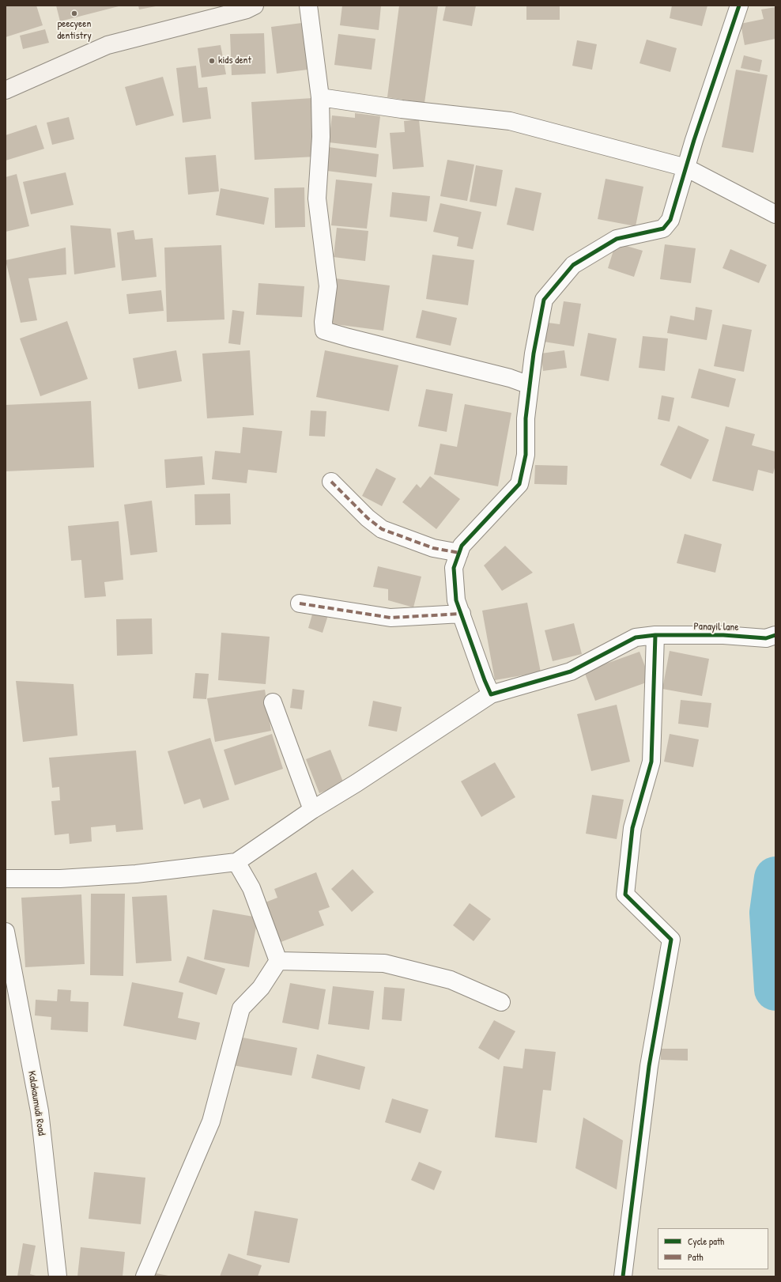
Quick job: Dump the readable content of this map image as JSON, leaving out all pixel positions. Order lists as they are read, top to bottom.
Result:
{
  "streets": {
    "street": ["Panayil lane", "Kalakaumudi Road"]
  },
  "places": ["peecyeen dentistry", "kids dent"],
  "legend": ["Cycle path", "Path"]
}
